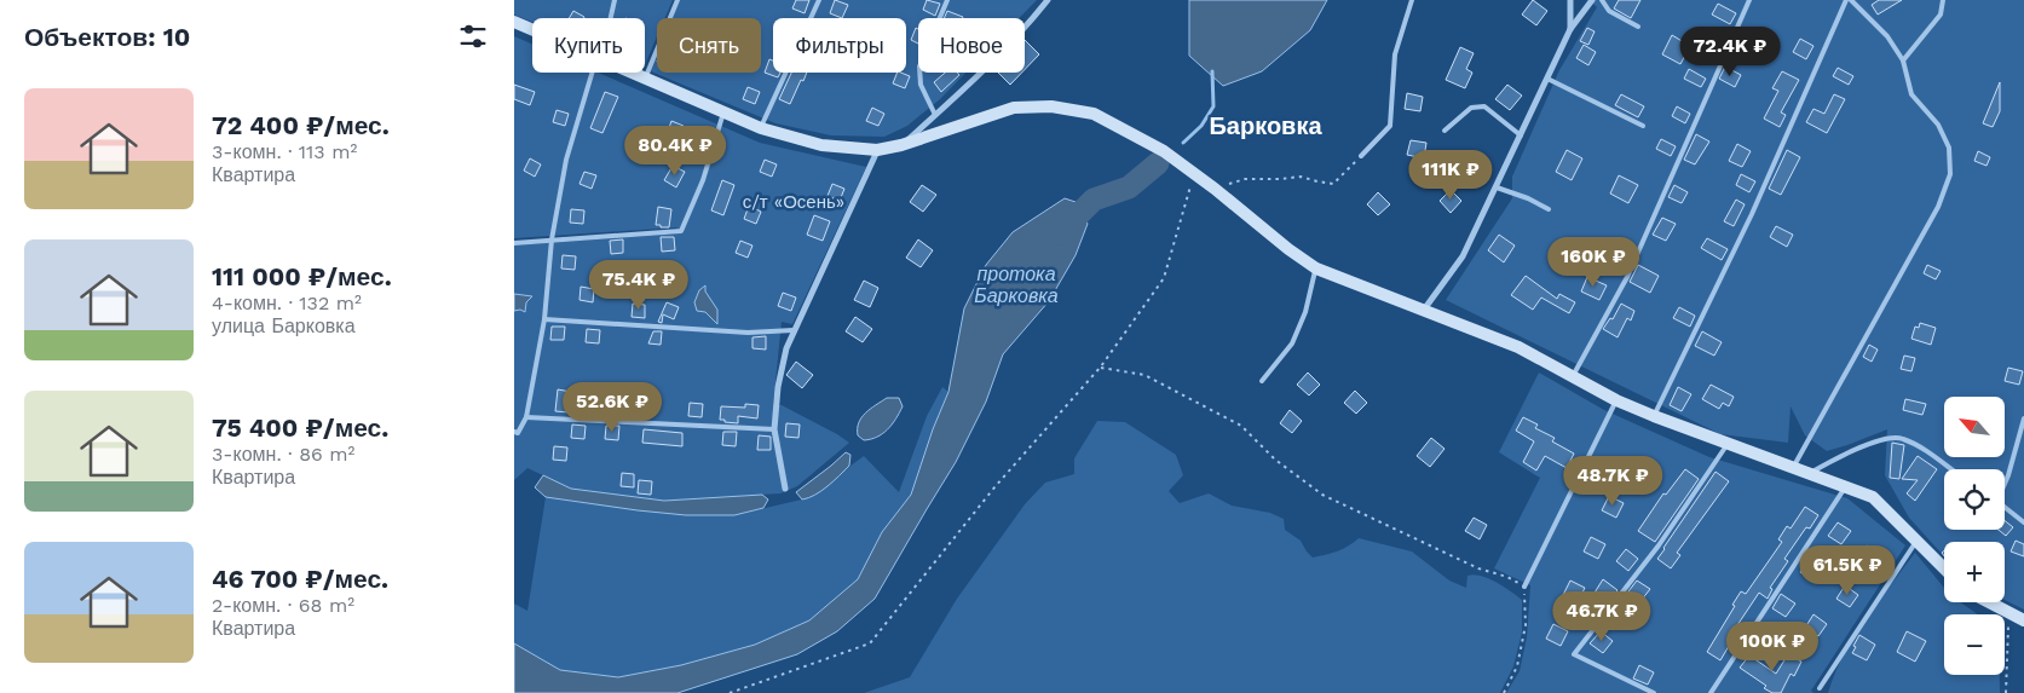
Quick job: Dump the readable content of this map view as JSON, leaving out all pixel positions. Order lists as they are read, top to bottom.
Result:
{
  "districts": ["Барковка"],
  "water": ["протока Барковка"],
  "parks": ["с/т «Осень»"],
  "north": "top left",
  "page": {
    "heading": "Объектов: 10",
    "chip": [
      "Купить",
      "Снять",
      "Фильтры",
      "Новое"
    ],
    "price": [
      "72.4K ₽",
      "80.4K ₽",
      "111K ₽",
      "160K ₽",
      "75.4K ₽",
      "52.6K ₽",
      "48.7K ₽",
      "61.5K ₽",
      "46.7K ₽",
      "100K ₽"
    ],
    "list": [
      {
        "name": "72 400 ₽/мес.",
        "note": "3-комн. · 113 m² · Квартира"
      },
      {
        "name": "111 000 ₽/мес.",
        "note": "4-комн. · 132 m² · улица Барковка"
      },
      {
        "name": "75 400 ₽/мес.",
        "note": "3-комн. · 86 m² · Квартира"
      },
      {
        "name": "46 700 ₽/мес.",
        "note": "2-комн. · 68 m² · Квартира"
      }
    ],
    "map_buttons": ["+", "−"]
  }
}
